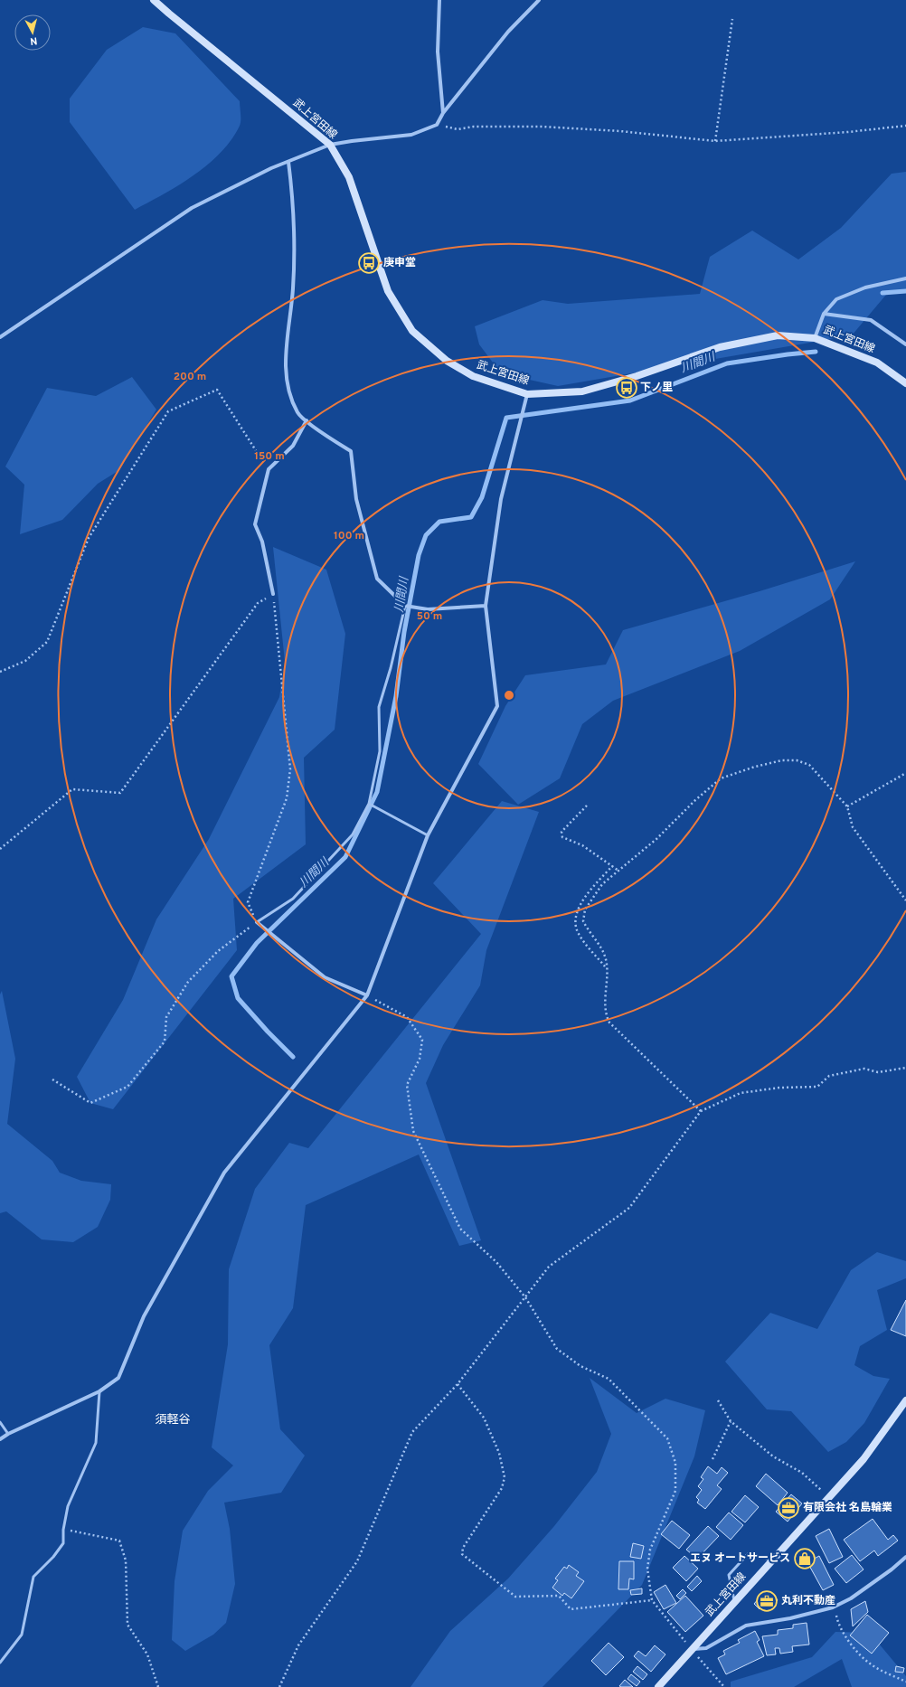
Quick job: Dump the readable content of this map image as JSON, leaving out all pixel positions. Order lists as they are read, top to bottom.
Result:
{
  "streets": {
    "main road": ["武上宮田線"]
  },
  "districts": ["須軽谷"],
  "water": ["川間川"],
  "places": {
    "bus stop": ["庚申堂", "下ノ里"],
    "office": ["有限会社 名島輪業", "丸利不動産"],
    "shop": ["エヌ オートサービス"]
  },
  "north": "bottom",
  "rings": [
    "200 m",
    "150 m",
    "100 m",
    "50 m"
  ]
}
